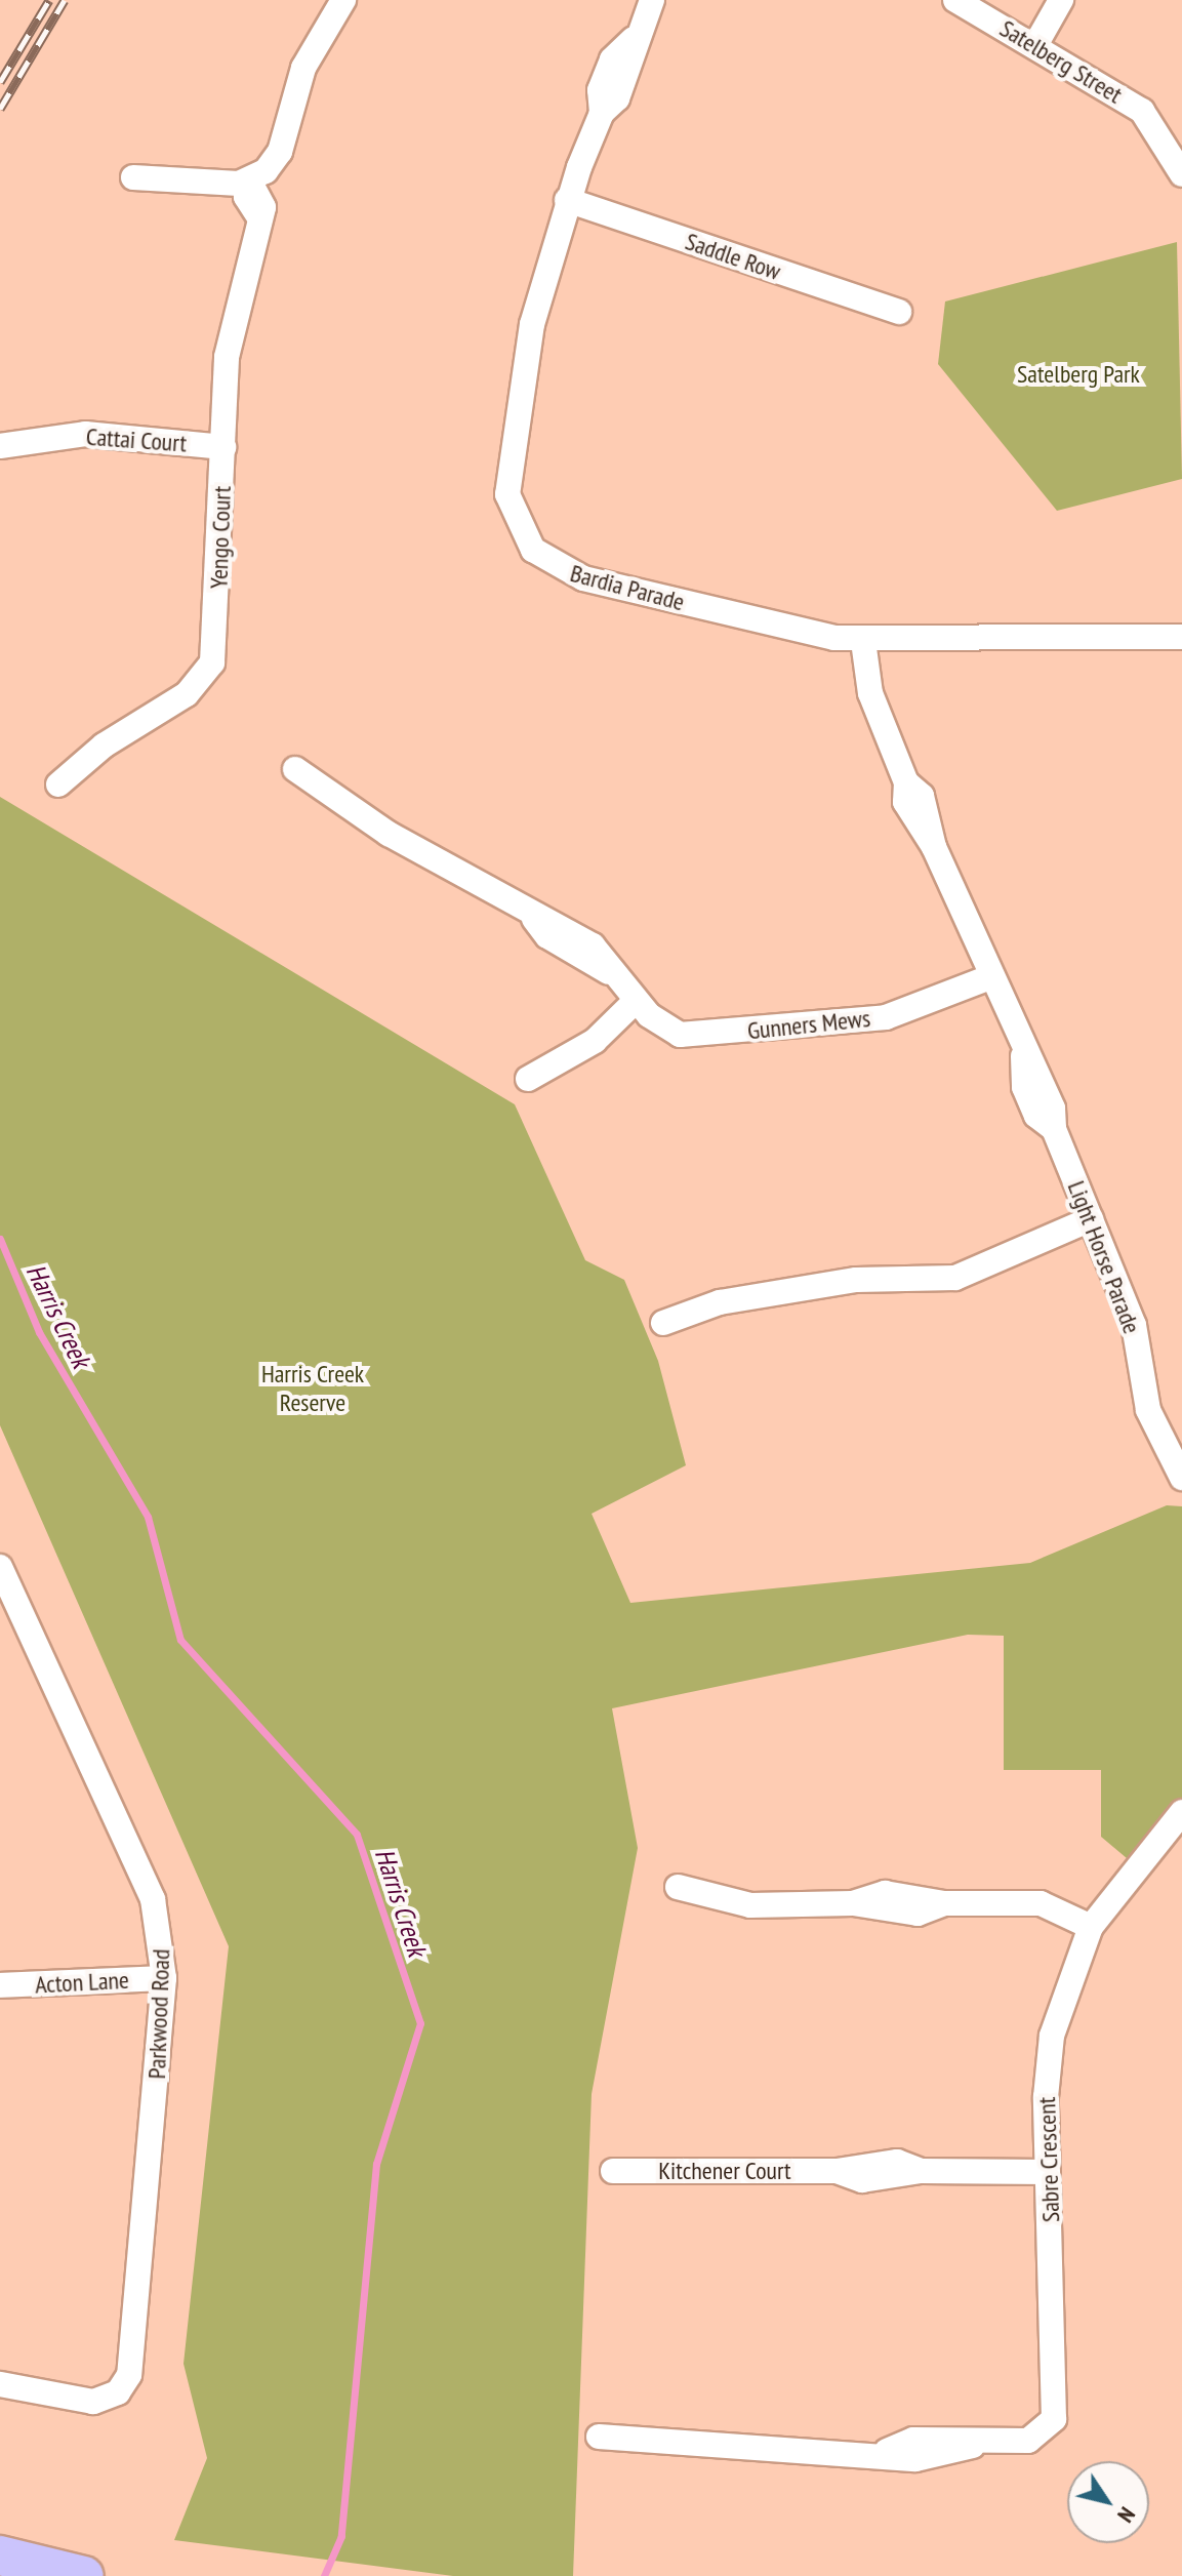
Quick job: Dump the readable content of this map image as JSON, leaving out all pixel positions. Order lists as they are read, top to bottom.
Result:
{
  "streets": {
    "street": [
      "Satelberg Street",
      "Saddle Row",
      "Cattai Court",
      "Yengo Court",
      "Bardia Parade",
      "Gunners Mews",
      "Light Horse Parade",
      "Acton Lane",
      "Parkwood Road",
      "Sabre Crescent",
      "Kitchener Court"
    ]
  },
  "crossings": [
    ["Saddle Row", "Bardia Parade"],
    ["Cattai Court", "Yengo Court"],
    ["Bardia Parade", "Light Horse Parade"],
    ["Gunners Mews", "Light Horse Parade"],
    ["Acton Lane", "Parkwood Road"],
    ["Sabre Crescent", "Kitchener Court"]
  ],
  "water": ["Harris Creek"],
  "parks": ["Satelberg Park", "Harris Creek Reserve"],
  "north": "bottom right"
}
